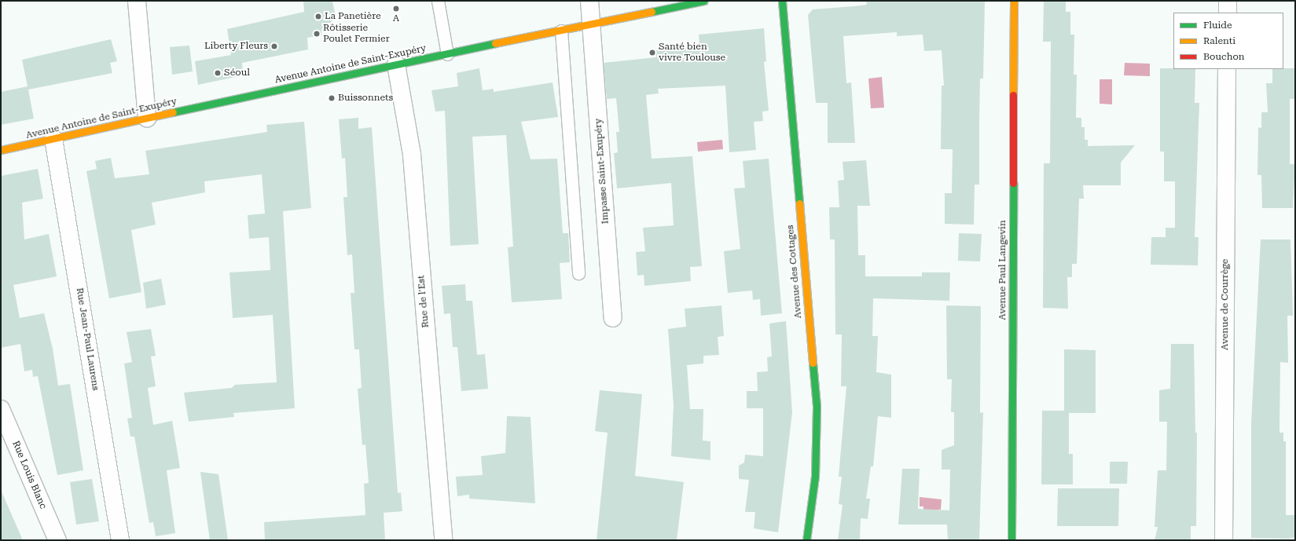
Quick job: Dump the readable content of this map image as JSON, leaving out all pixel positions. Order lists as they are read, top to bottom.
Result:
{
  "streets": {
    "street": [
      "Avenue Antoine de Saint-Exupéry",
      "Impasse Saint-Exupéry",
      "Avenue Paul Langevin",
      "Avenue des Cottages",
      "Rue de l'Est",
      "Avenue de Courrège",
      "Rue Jean-Paul Laurens",
      "Rue Louis Blanc"
    ]
  },
  "crossings": [
    ["Avenue Antoine de Saint-Exupéry", "Impasse Saint-Exupéry"],
    ["Avenue Antoine de Saint-Exupéry", "Rue de l'Est"],
    ["Avenue Antoine de Saint-Exupéry", "Rue Jean-Paul Laurens"]
  ],
  "places": [
    "A",
    "La Panetière",
    "Rôtisserie Poulet Fermier",
    "Liberty Fleurs",
    "Santé bien vivre Toulouse",
    "Séoul",
    "Buissonnets"
  ],
  "legend": ["Fluide", "Ralenti", "Bouchon"]
}
